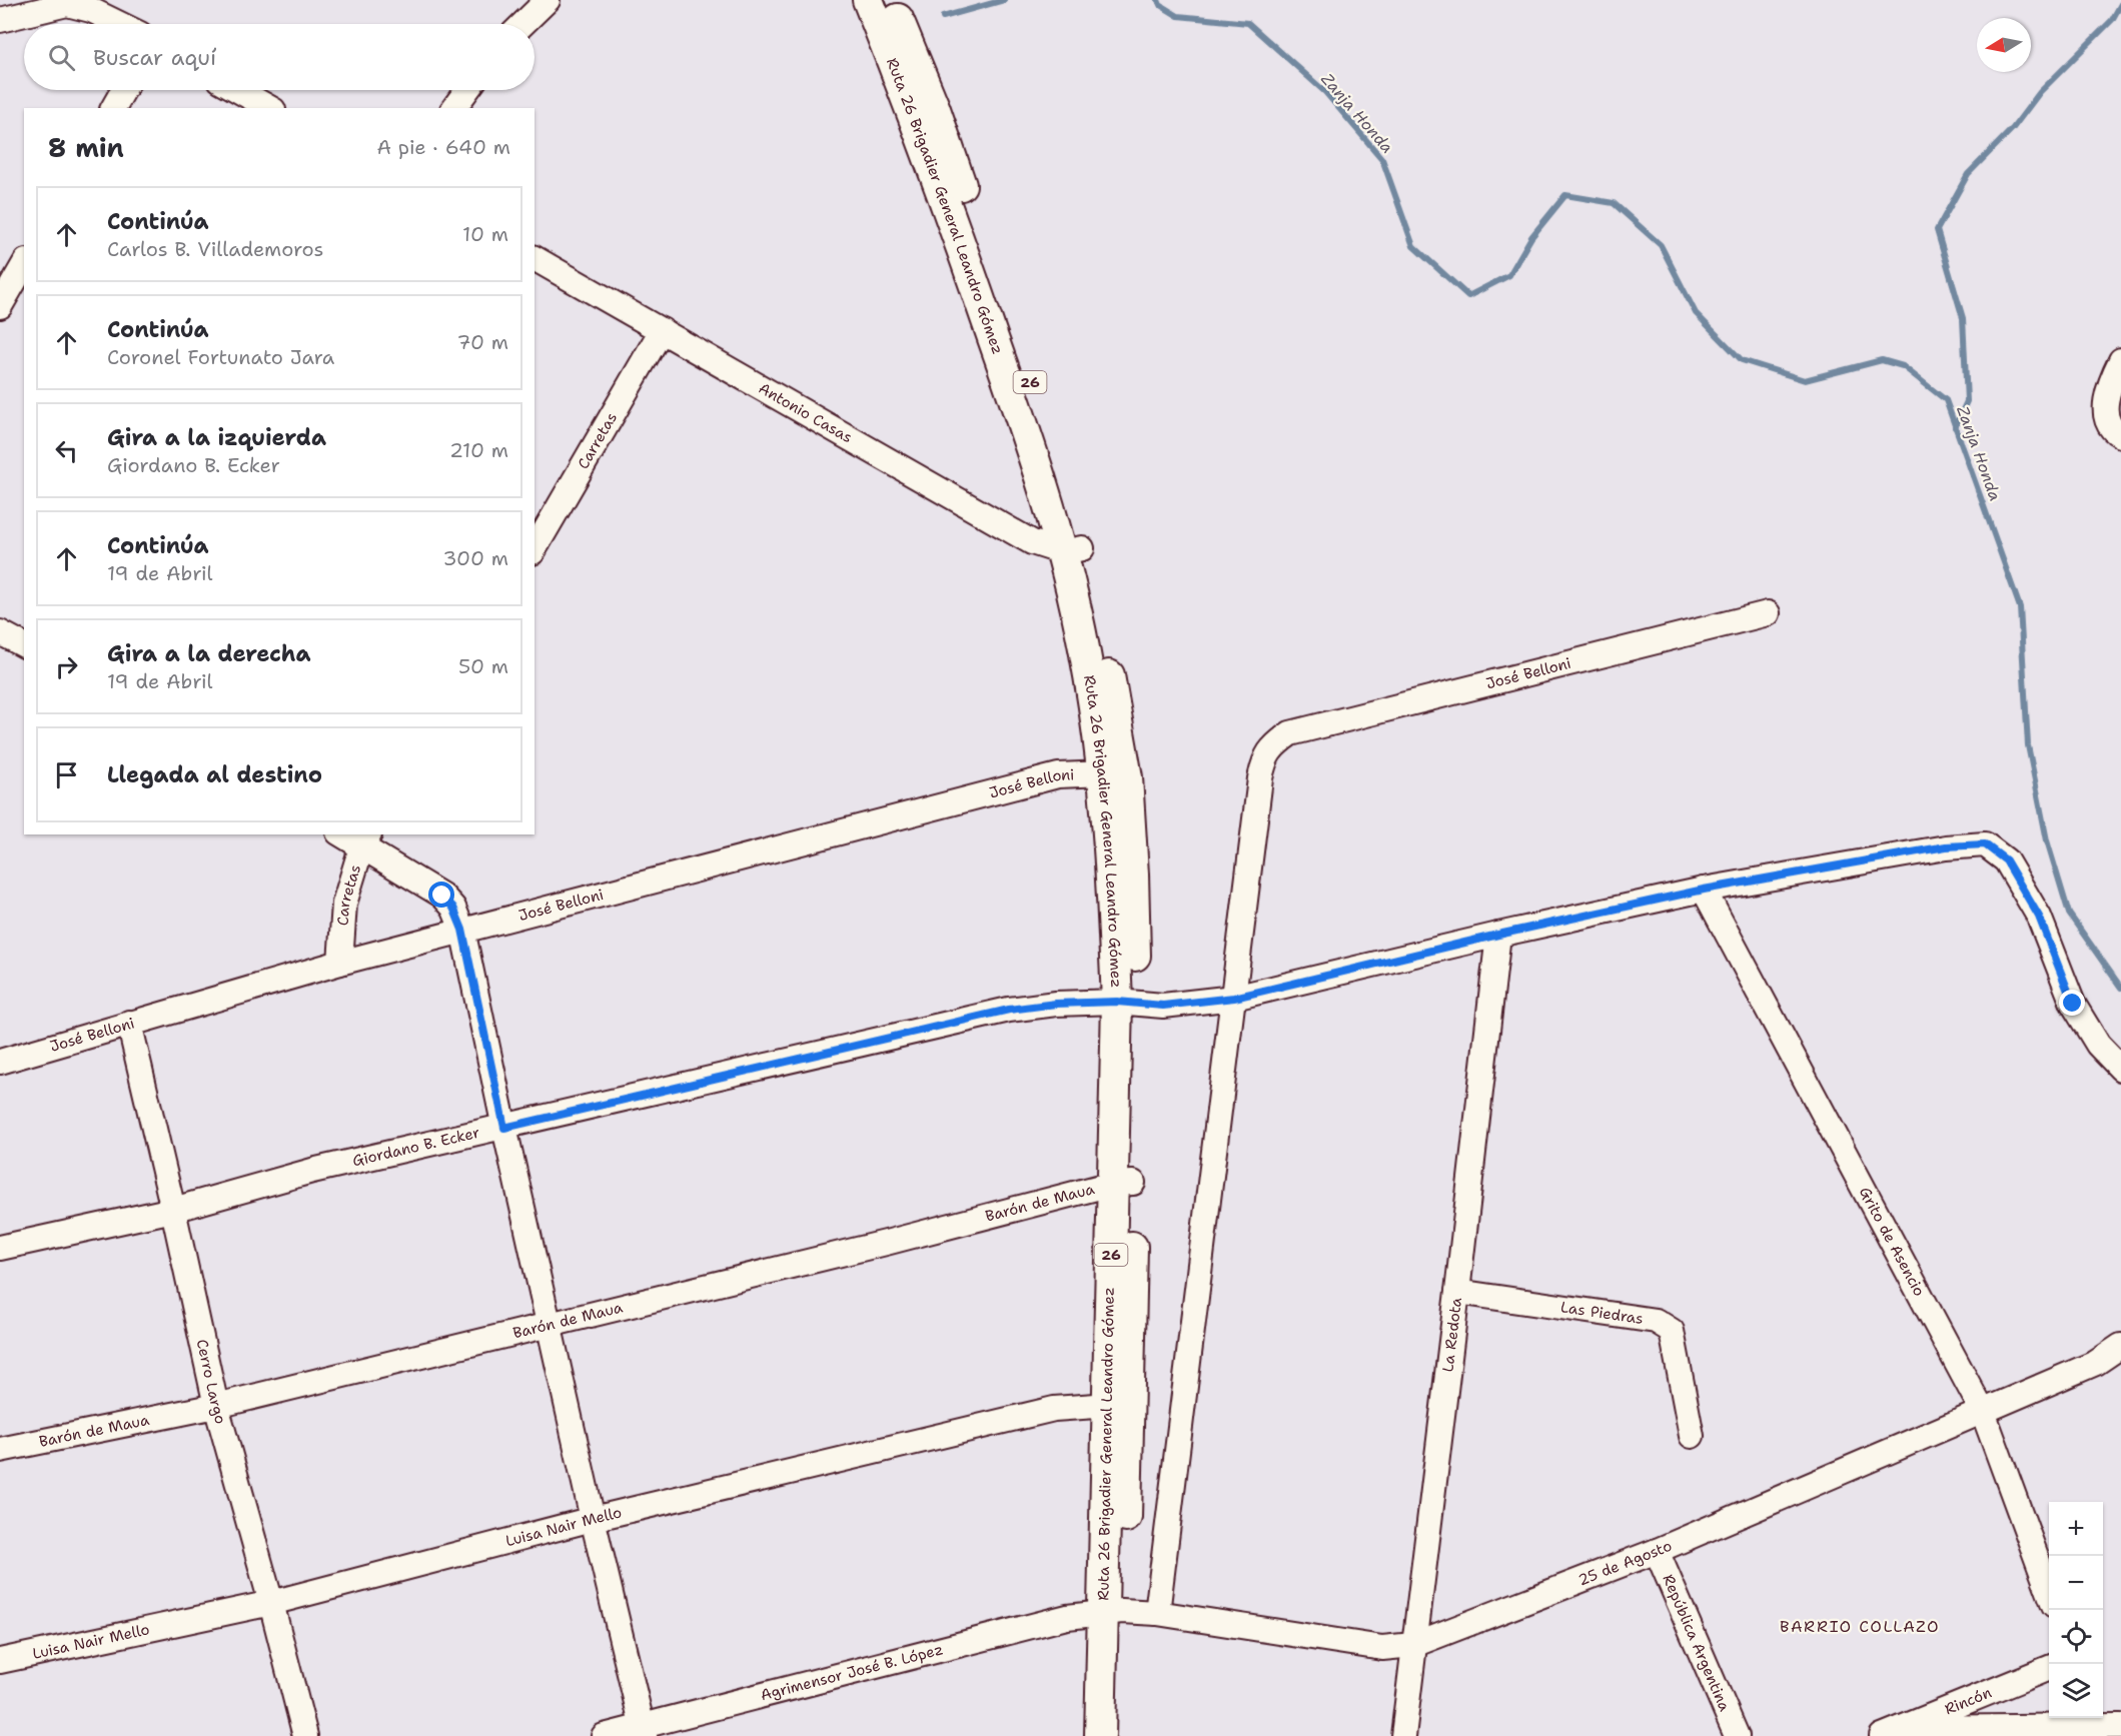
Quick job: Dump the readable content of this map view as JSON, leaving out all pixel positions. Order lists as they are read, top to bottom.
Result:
{
  "streets": {
    "main road": ["Ruta 26 Brigadier General Leandro Gómez", "26"],
    "street": [
      "Antonio Casas",
      "Carretas",
      "José Belloni",
      "Giordano B. Ecker",
      "Barón de Maua",
      "Grito de Asencio",
      "Las Piedras",
      "La Redota",
      "Cerro Largo",
      "Luisa Nair Mello",
      "25 de Agosto",
      "República Argentina",
      "Agrimensor José B. López",
      "Rincón"
    ]
  },
  "crossings": [
    ["Ruta 26 Brigadier General Leandro Gómez", "Antonio Casas"],
    ["Ruta 26 Brigadier General Leandro Gómez", "José Belloni"],
    ["Ruta 26 Brigadier General Leandro Gómez", "Giordano B. Ecker"],
    ["Ruta 26 Brigadier General Leandro Gómez", "Barón de Maua"],
    ["Ruta 26 Brigadier General Leandro Gómez", "Luisa Nair Mello"],
    ["Ruta 26 Brigadier General Leandro Gómez", "25 de Agosto"],
    ["Ruta 26 Brigadier General Leandro Gómez", "Agrimensor José B. López"],
    ["Antonio Casas", "Carretas"],
    ["Carretas", "José Belloni"],
    ["José Belloni", "Giordano B. Ecker"],
    ["José Belloni", "Cerro Largo"],
    ["Giordano B. Ecker", "Grito de Asencio"],
    ["Giordano B. Ecker", "La Redota"],
    ["Giordano B. Ecker", "Cerro Largo"],
    ["Barón de Maua", "Cerro Largo"],
    ["Grito de Asencio", "25 de Agosto"],
    ["Las Piedras", "La Redota"],
    ["La Redota", "25 de Agosto"],
    ["Cerro Largo", "Luisa Nair Mello"],
    ["25 de Agosto", "República Argentina"],
    ["25 de Agosto", "Agrimensor José B. López"]
  ],
  "districts": ["BARRIO COLLAZO"],
  "water": ["Zanja Honda"],
  "north": "left",
  "page": {
    "search": "Buscar aquí",
    "heading": ["8 min", "A pie · 640 m"],
    "list": [
      ["Continúa", "Carlos B. Villademoros", "10 m"],
      ["Continúa", "Coronel Fortunato Jara", "70 m"],
      ["Gira a la izquierda", "Giordano B. Ecker", "210 m"],
      ["Continúa", "19 de Abril", "300 m"],
      ["Gira a la derecha", "19 de Abril", "50 m"],
      "Llegada al destino"
    ],
    "map_buttons": ["+", "−"]
  }
}
